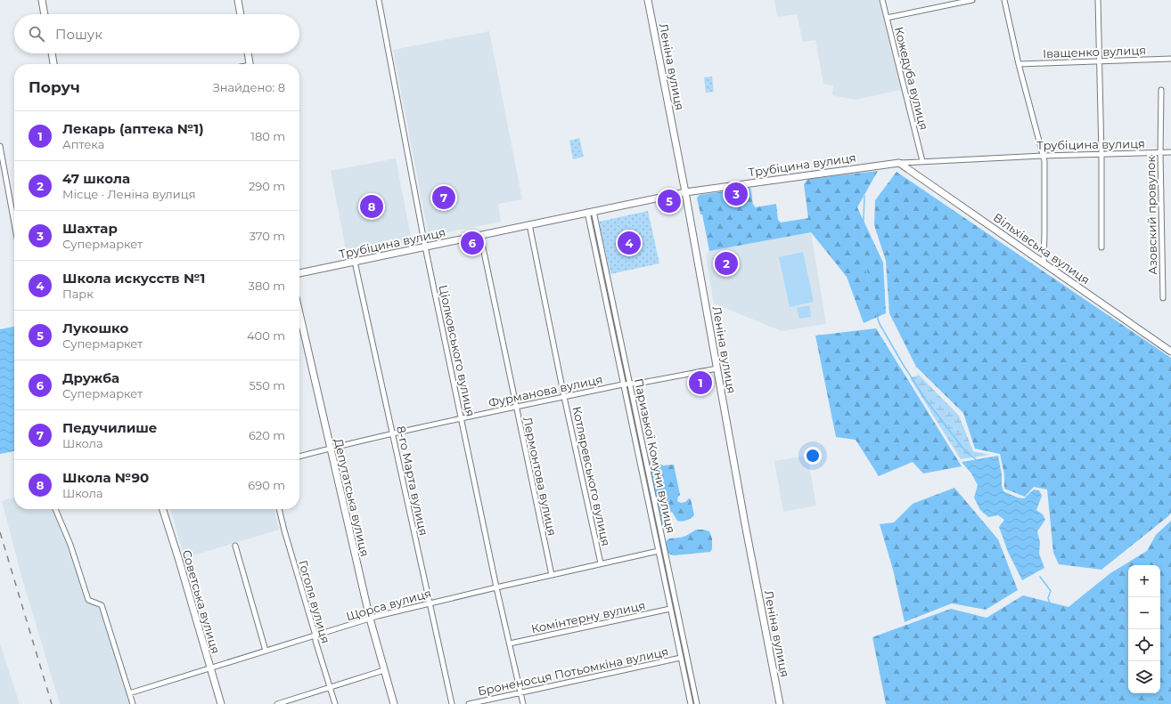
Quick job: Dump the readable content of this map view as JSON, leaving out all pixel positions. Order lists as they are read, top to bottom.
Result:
{
  "streets": {
    "street": [
      "Іващенко вулиця",
      "Леніна вулиця",
      "Кожедуба вулиця",
      "Трубіцина вулиця",
      "Азовский провулок",
      "Вільхівська вулиця",
      "Ціолковського вулиця",
      "Фурманова вулиця",
      "Паризької Комуни вулиця",
      "Лермонтова вулиця",
      "Котляревського вулиця",
      "8-го Марта вулиця",
      "Депутатська вулиця",
      "Советська вулиця",
      "Гоголя вулиця",
      "Щорса вулиця",
      "Комінтерну вулиця",
      "Броненосця Потьомкіна вулиця"
    ]
  },
  "crossings": [
    ["Леніна вулиця", "Трубіцина вулиця"],
    ["Леніна вулиця", "Фурманова вулиця"],
    ["Кожедуба вулиця", "Трубіцина вулиця"],
    ["Трубіцина вулиця", "Азовский провулок"],
    ["Трубіцина вулиця", "Вільхівська вулиця"],
    ["Трубіцина вулиця", "Ціолковського вулиця"],
    ["Трубіцина вулиця", "Паризької Комуни вулиця"],
    ["Трубіцина вулиця", "Лермонтова вулиця"],
    ["Трубіцина вулиця", "Котляревського вулиця"],
    ["Трубіцина вулиця", "8-го Марта вулиця"],
    ["Ціолковського вулиця", "Фурманова вулиця"],
    ["Ціолковського вулиця", "Щорса вулиця"],
    ["Ціолковського вулиця", "Комінтерну вулиця"],
    ["Ціолковського вулиця", "Броненосця Потьомкіна вулиця"],
    ["Фурманова вулиця", "Паризької Комуни вулиця"],
    ["Фурманова вулиця", "Лермонтова вулиця"],
    ["Фурманова вулиця", "Котляревського вулиця"],
    ["Фурманова вулиця", "8-го Марта вулиця"],
    ["Фурманова вулиця", "Депутатська вулиця"],
    ["Паризької Комуни вулиця", "Щорса вулиця"],
    ["Паризької Комуни вулиця", "Комінтерну вулиця"],
    ["Паризької Комуни вулиця", "Броненосця Потьомкіна вулиця"],
    ["Лермонтова вулиця", "Щорса вулиця"],
    ["Котляревського вулиця", "Щорса вулиця"],
    ["8-го Марта вулиця", "Щорса вулиця"],
    ["Депутатська вулиця", "Щорса вулиця"],
    ["Советська вулиця", "Щорса вулиця"],
    ["Гоголя вулиця", "Щорса вулиця"]
  ],
  "page": {
    "search": "Пошук",
    "heading": ["Поруч", "Знайдено: 8"],
    "list": [
      {
        "mark": "1",
        "name": "Лекарь (аптека №1)",
        "note": "Аптека",
        "value": "180 m"
      },
      {
        "mark": "2",
        "name": "47 школа",
        "note": "Місце · Леніна вулиця",
        "value": "290 m"
      },
      {
        "mark": "3",
        "name": "Шахтар",
        "note": "Супермаркет",
        "value": "370 m"
      },
      {
        "mark": "4",
        "name": "Школа искусств №1",
        "note": "Парк",
        "value": "380 m"
      },
      {
        "mark": "5",
        "name": "Лукошко",
        "note": "Супермаркет",
        "value": "400 m"
      },
      {
        "mark": "6",
        "name": "Дружба",
        "note": "Супермаркет",
        "value": "550 m"
      },
      {
        "mark": "7",
        "name": "Педучилише",
        "note": "Школа",
        "value": "620 m"
      },
      {
        "mark": "8",
        "name": "Школа №90",
        "note": "Школа",
        "value": "690 m"
      }
    ],
    "pins": [
      "3",
      "7",
      "5",
      "8",
      "4",
      "6",
      "2",
      "1"
    ],
    "map_buttons": ["+", "−"]
  }
}
